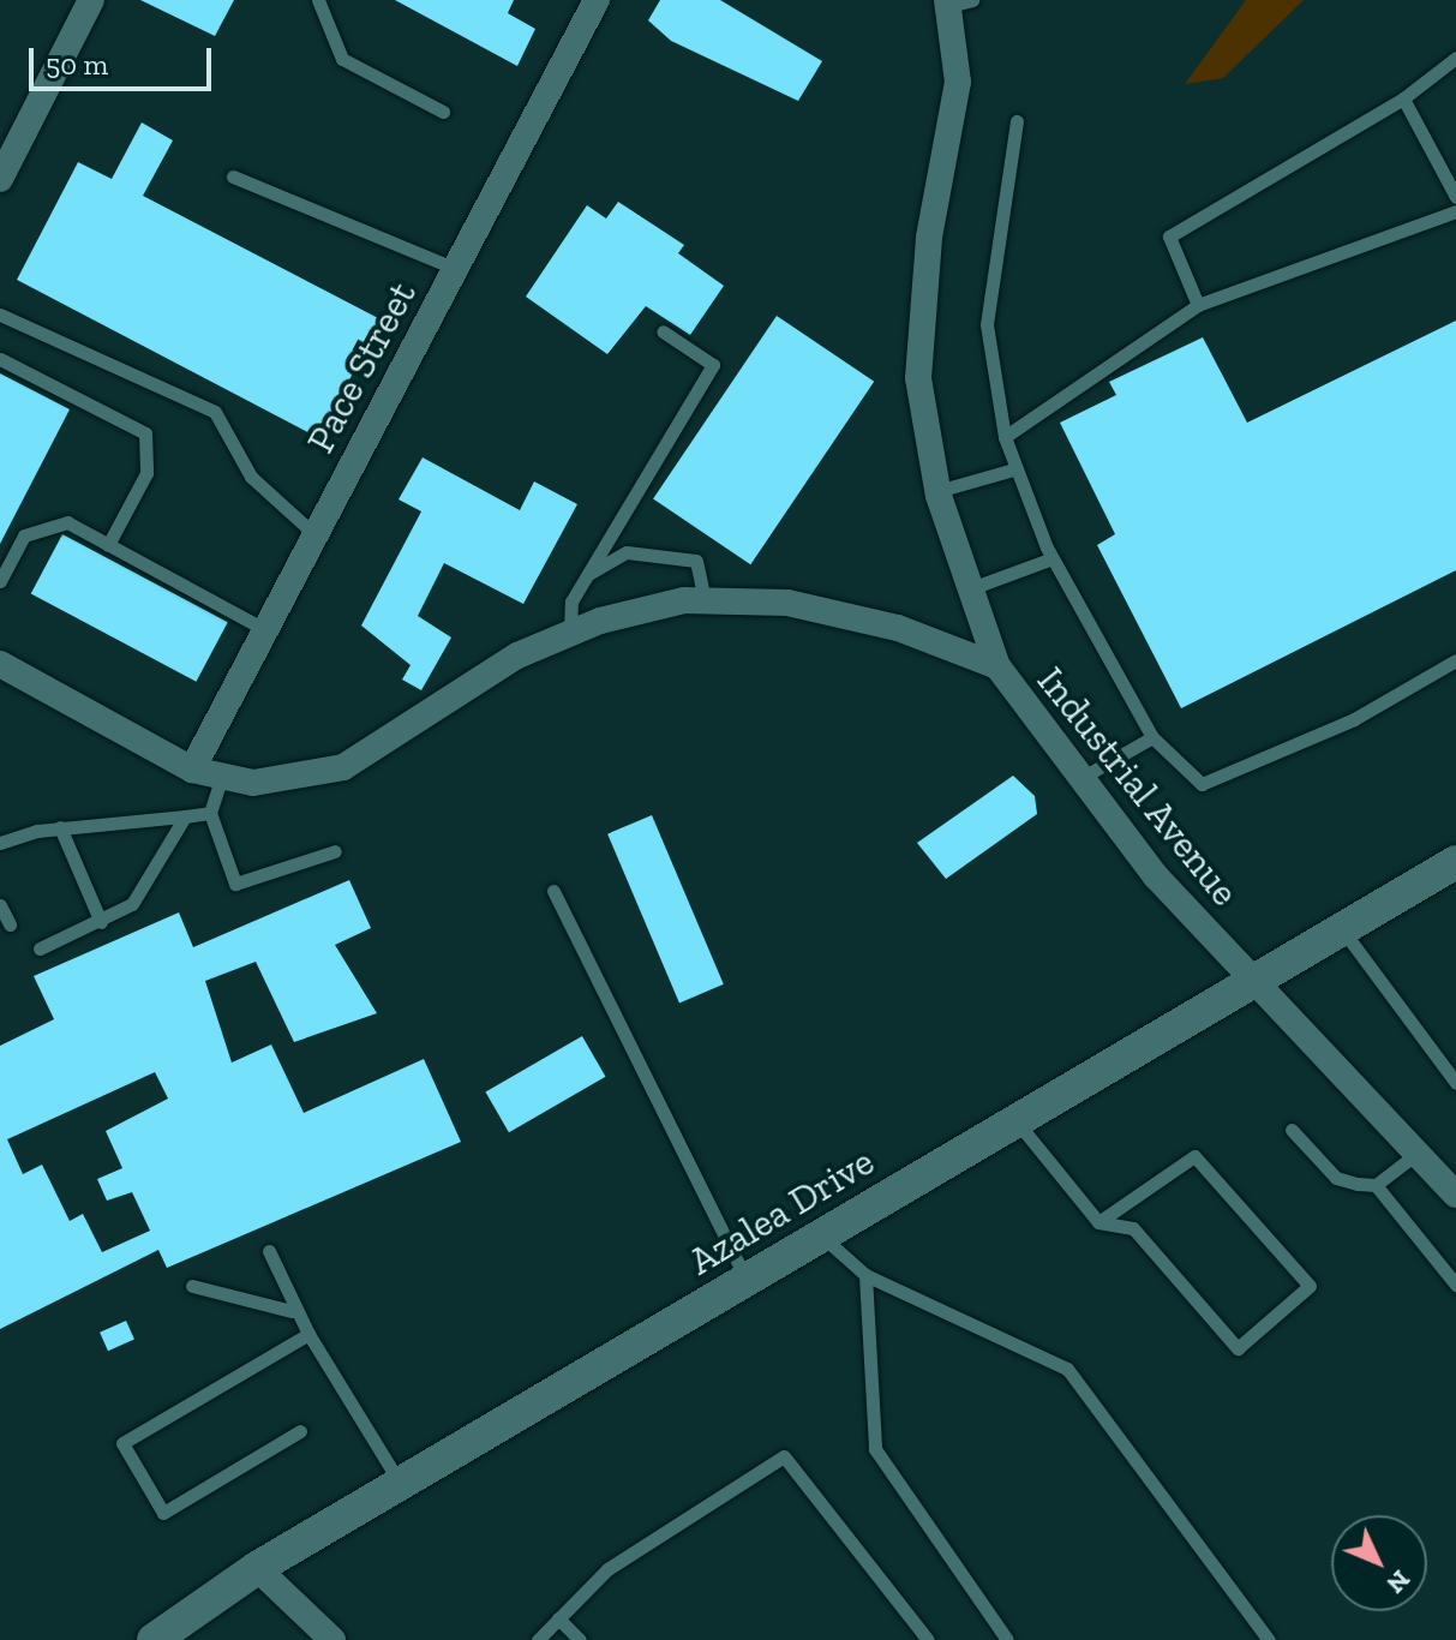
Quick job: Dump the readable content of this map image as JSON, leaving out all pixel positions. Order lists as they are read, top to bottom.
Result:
{
  "streets": {
    "street": ["Pace Street", "Industrial Avenue", "Azalea Drive"]
  },
  "crossings": [
    ["Industrial Avenue", "Azalea Drive"]
  ],
  "scale_bar": "50 m",
  "north": "bottom right"
}
